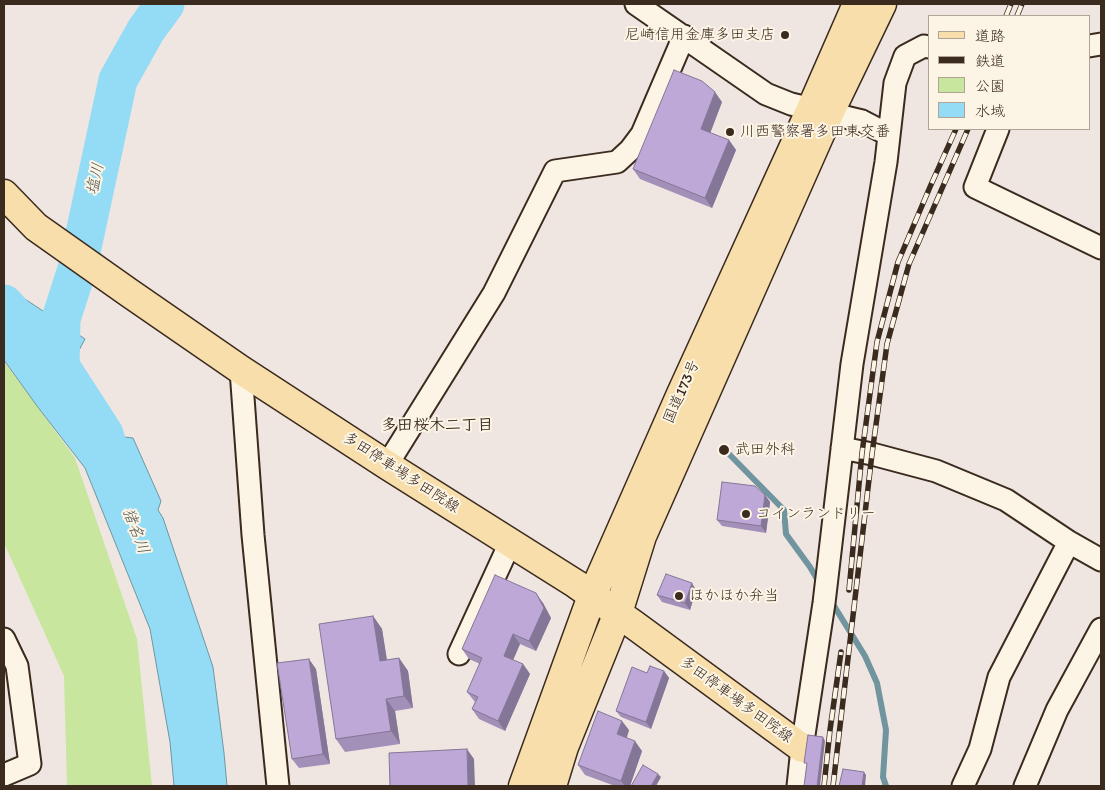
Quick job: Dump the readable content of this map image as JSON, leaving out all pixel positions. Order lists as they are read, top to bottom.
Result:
{
  "streets": {
    "main road": ["国道173号", "多田停車場多田院線"]
  },
  "crossings": [
    ["国道173号", "多田停車場多田院線"]
  ],
  "districts": ["多田桜木二丁目"],
  "water": ["塩川", "猪名川"],
  "places": [
    "尼崎信用金庫多田支店",
    "川西警察署多田東交番",
    "武田外科",
    "コインランドリー",
    "ほかほか弁当"
  ],
  "legend": [
    "道路",
    "鉄道",
    "公園",
    "水域"
  ]
}
